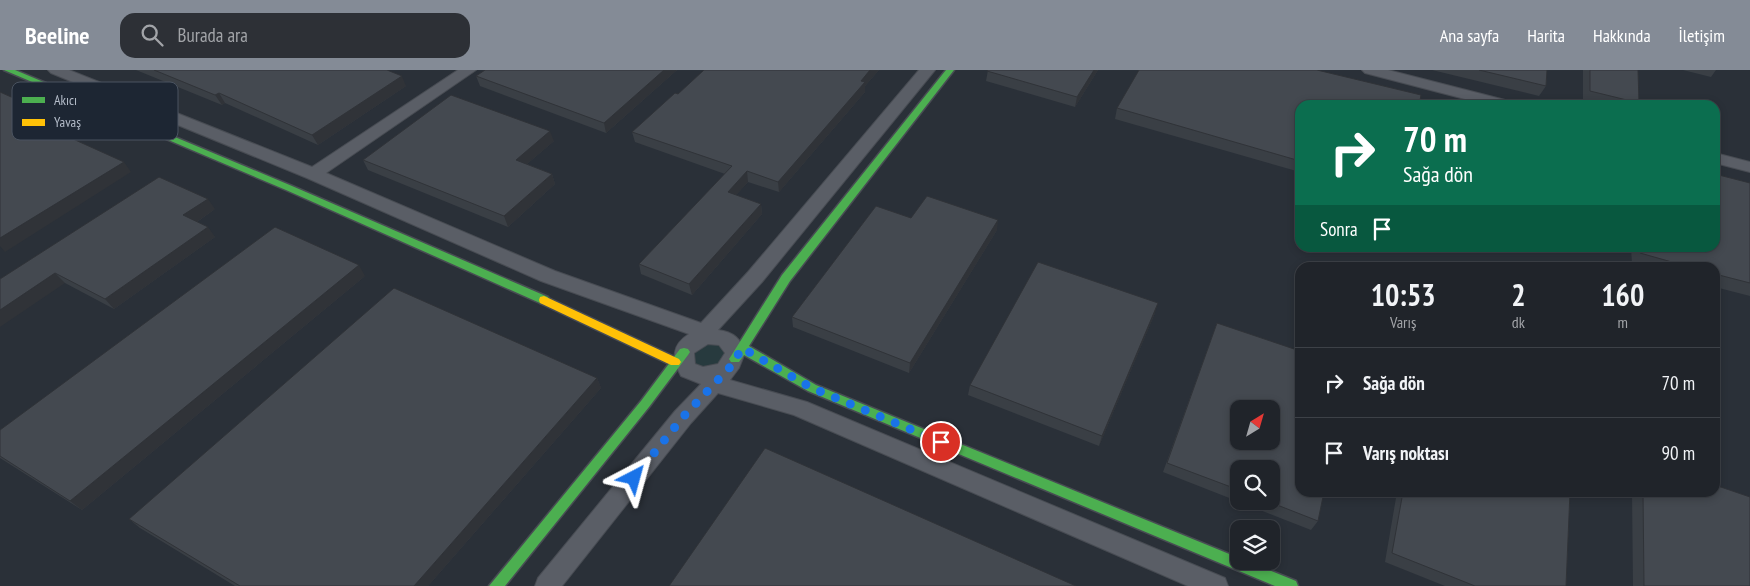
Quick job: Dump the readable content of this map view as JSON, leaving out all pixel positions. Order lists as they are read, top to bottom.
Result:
{
  "legend": ["Akıcı", "Yavaş"],
  "north": "top right",
  "page": {
    "header": "Beeline",
    "search": "Burada ara",
    "nav": [
      "Ana sayfa",
      "Harita",
      "Hakkında",
      "İletişim"
    ],
    "turn": ["70 m", "Sağa dön"],
    "then": "Sonra",
    "eta": [
      "10:53",
      "Varış",
      "2",
      "dk",
      "160",
      "m"
    ],
    "list": [
      {
        "name": "Sağa dön",
        "value": "70 m"
      },
      {
        "name": "Varış noktası",
        "value": "90 m"
      }
    ]
  }
}
